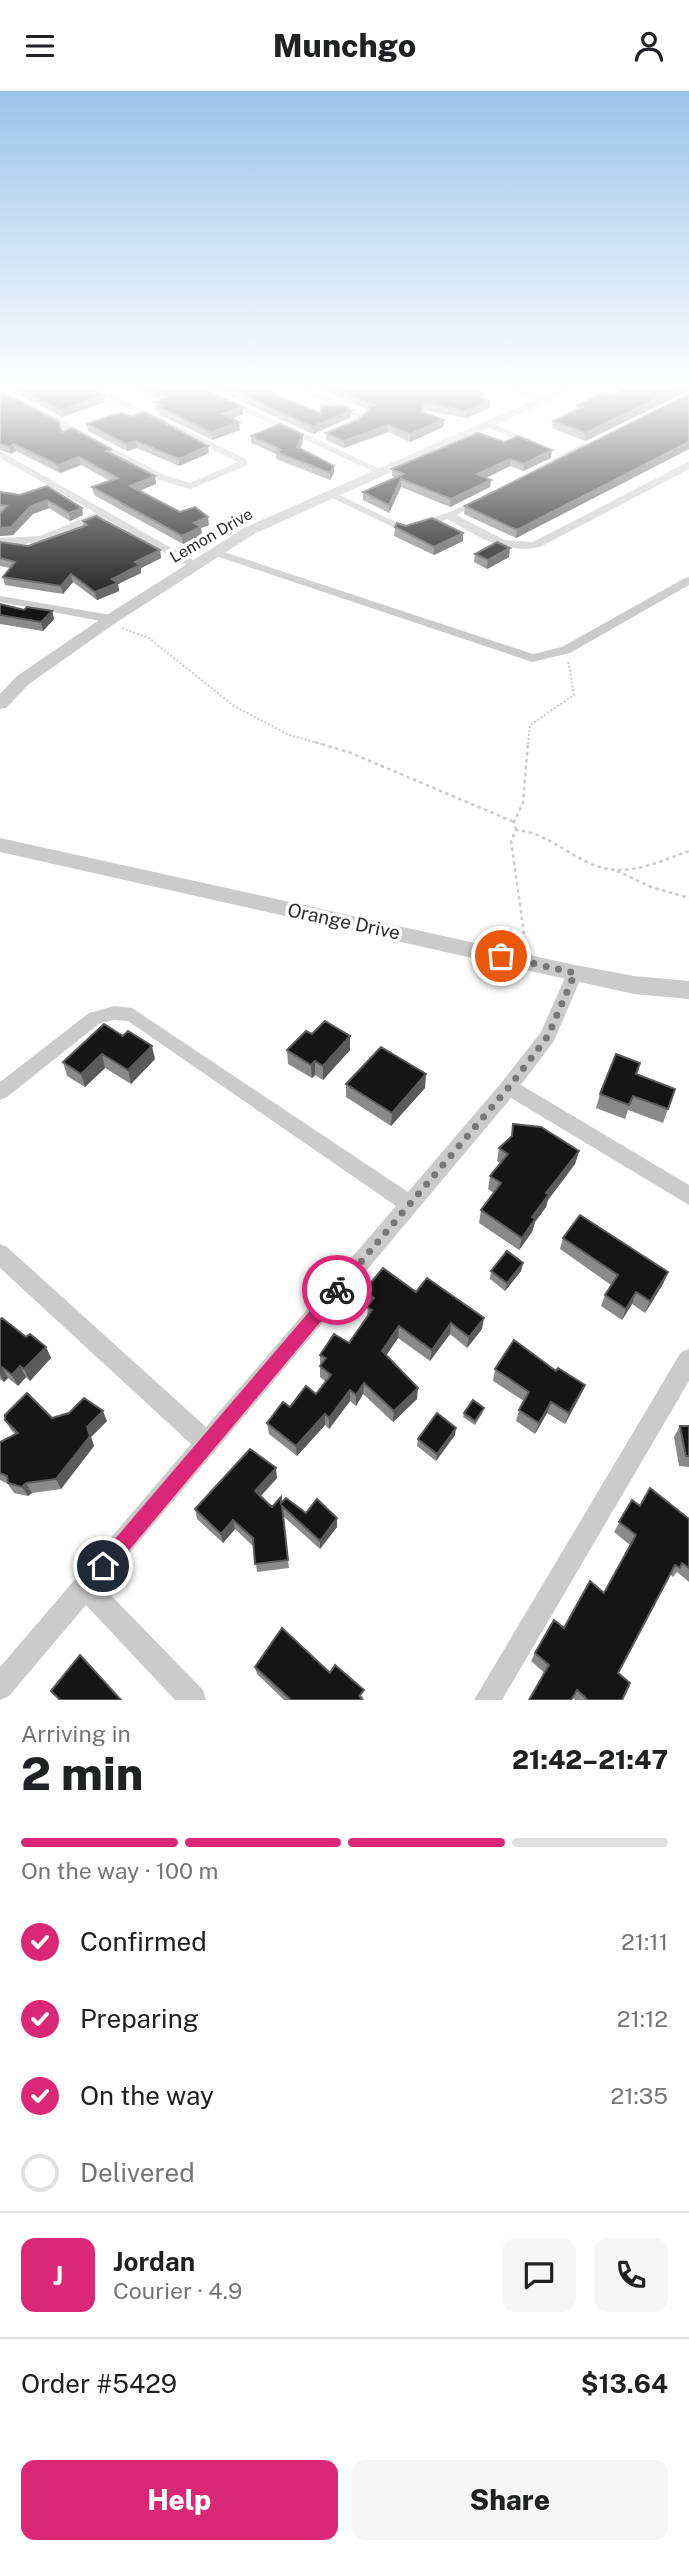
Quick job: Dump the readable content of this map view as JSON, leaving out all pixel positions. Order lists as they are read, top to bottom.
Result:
{
  "streets": {
    "street": ["Lemon Drive", "Orange Drive"]
  },
  "page": {
    "header": "Munchgo",
    "heading": ["2 min", "Arriving in", "21:42–21:47"],
    "panel": [
      "Jordan",
      "Courier · 4.9",
      "Order #5429",
      "$13.64"
    ],
    "bar": "On the way · 100 m",
    "list": [
      ["Confirmed", "21:11"],
      ["Preparing", "21:12"],
      ["On the way", "21:35"],
      "Delivered"
    ],
    "round": "J",
    "buttons": ["Help", "Share"]
  }
}
